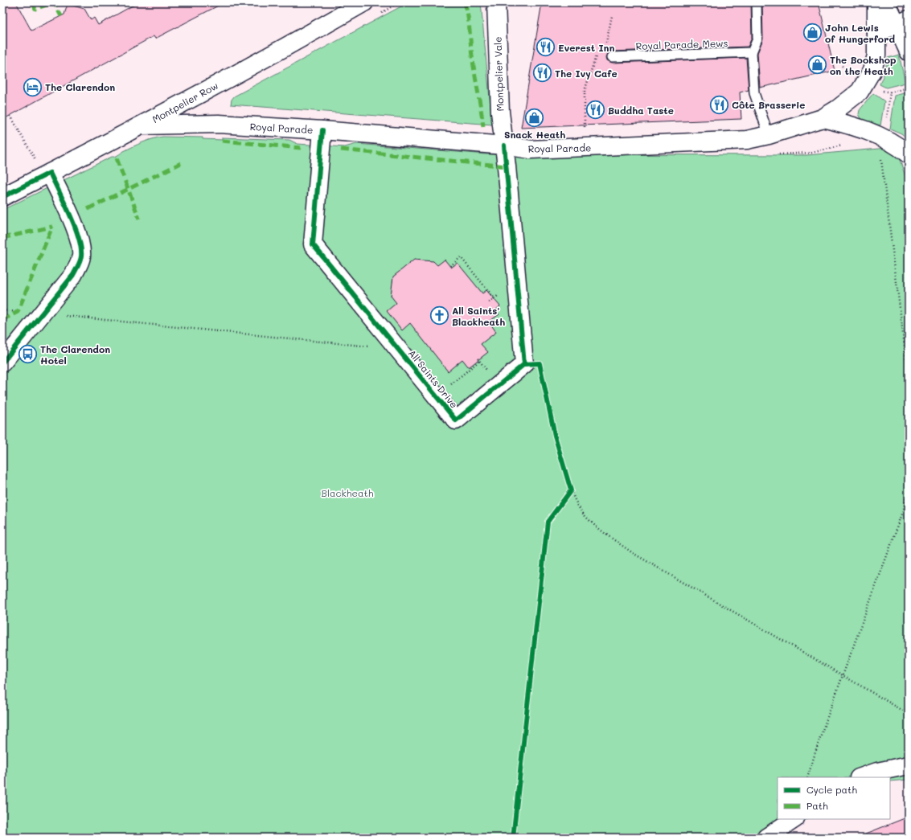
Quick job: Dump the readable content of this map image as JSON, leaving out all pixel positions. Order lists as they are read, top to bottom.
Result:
{
  "streets": {
    "street": [
      "Montpelier Vale",
      "Montpelier Row",
      "Royal Parade",
      "All Saints Drive"
    ],
    "lane": ["Royal Parade Mews"]
  },
  "crossings": [
    ["Montpelier Vale", "Royal Parade"],
    ["Montpelier Vale", "All Saints Drive"],
    ["Montpelier Row", "Royal Parade"],
    ["Royal Parade", "All Saints Drive"]
  ],
  "parks": ["Blackheath"],
  "places": {
    "shop": ["John Lewis of Hungerford", "The Bookshop on the Heath", "Snack Heath"],
    "restaurant": [
      "Everest Inn",
      "The Ivy Cafe",
      "Côte Brasserie",
      "Buddha Taste"
    ],
    "hotel": ["The Clarendon"],
    "church": ["All Saints' Blackheath"],
    "bus stop": ["The Clarendon Hotel"]
  },
  "legend": ["Cycle path", "Path"]
}
